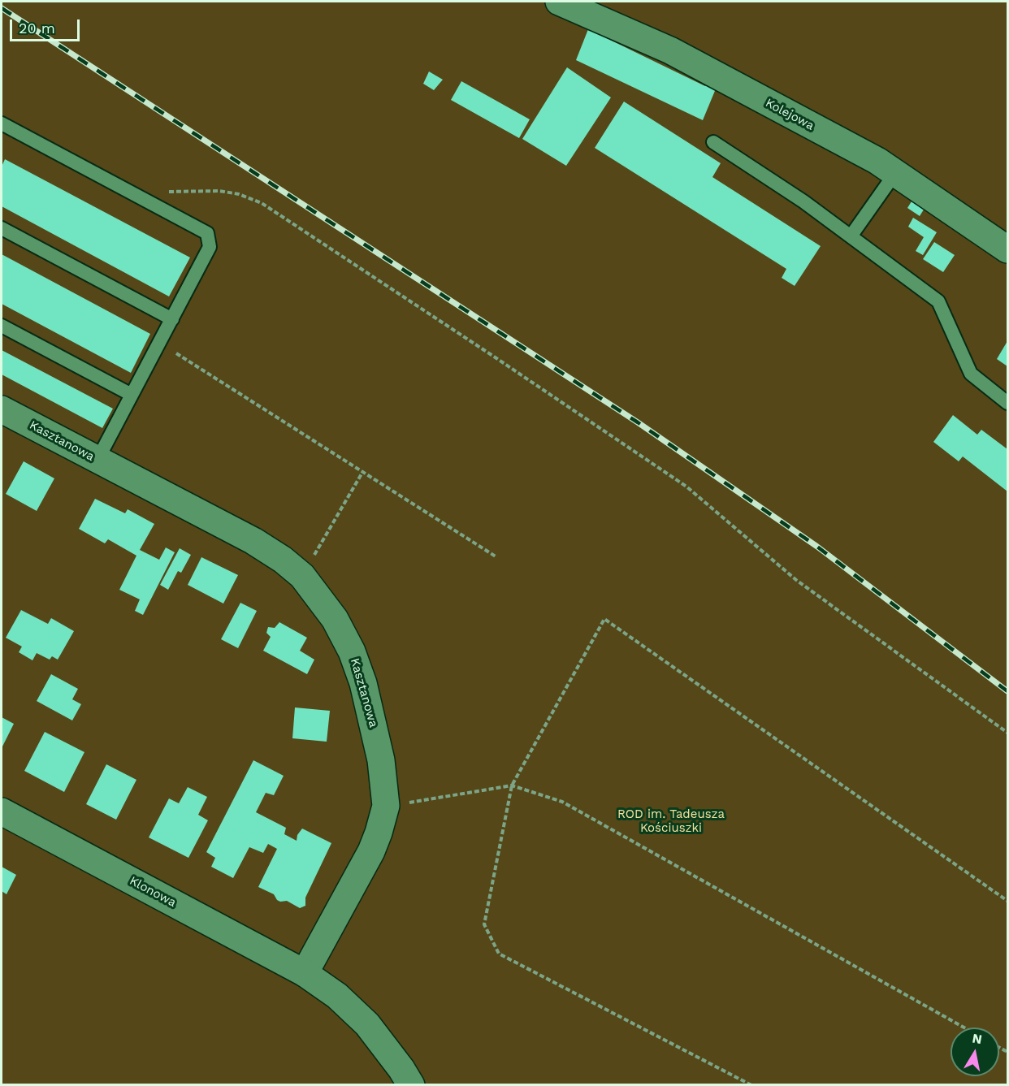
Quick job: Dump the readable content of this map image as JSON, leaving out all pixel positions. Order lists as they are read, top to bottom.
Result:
{
  "streets": {
    "street": ["Kolejowa", "Kasztanowa", "Klonowa"]
  },
  "crossings": [
    ["Kasztanowa", "Klonowa"]
  ],
  "parks": ["ROD im. Tadeusza Kościuszki"],
  "scale_bar": "20 m",
  "north": "top"
}
